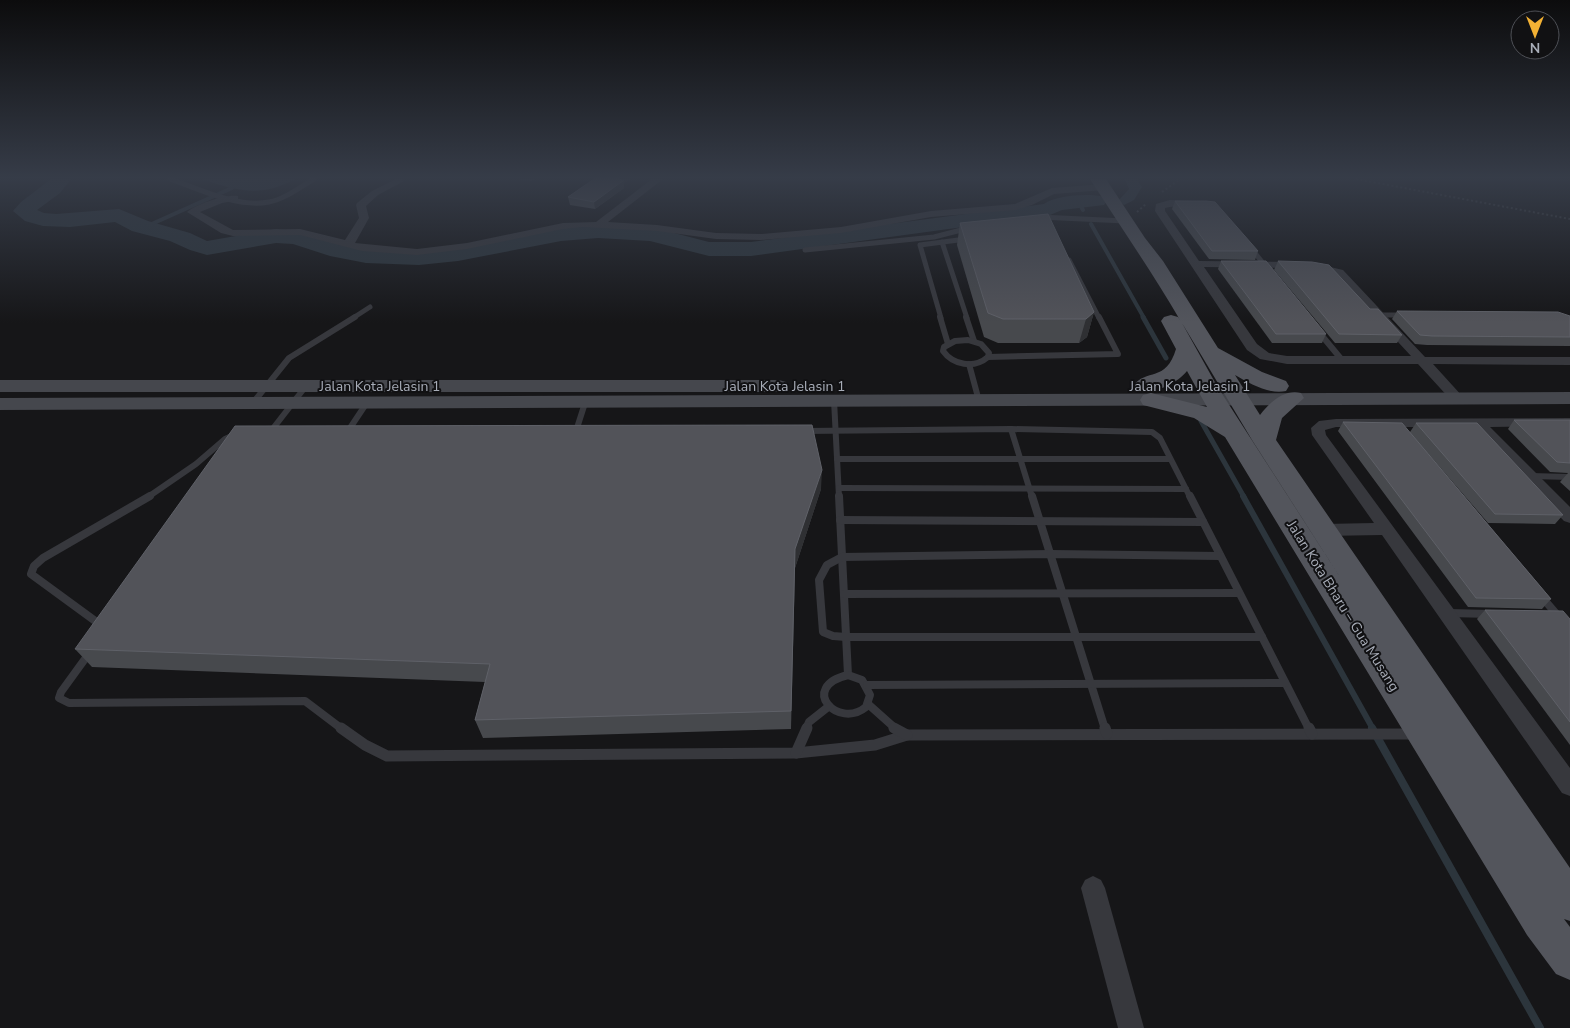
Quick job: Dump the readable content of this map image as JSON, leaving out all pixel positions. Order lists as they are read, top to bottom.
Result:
{
  "streets": {
    "main road": ["Jalan Kota Bharu – Gua Musang"],
    "street": ["Jalan Kota Jelasin 1"]
  },
  "north": "bottom"
}
